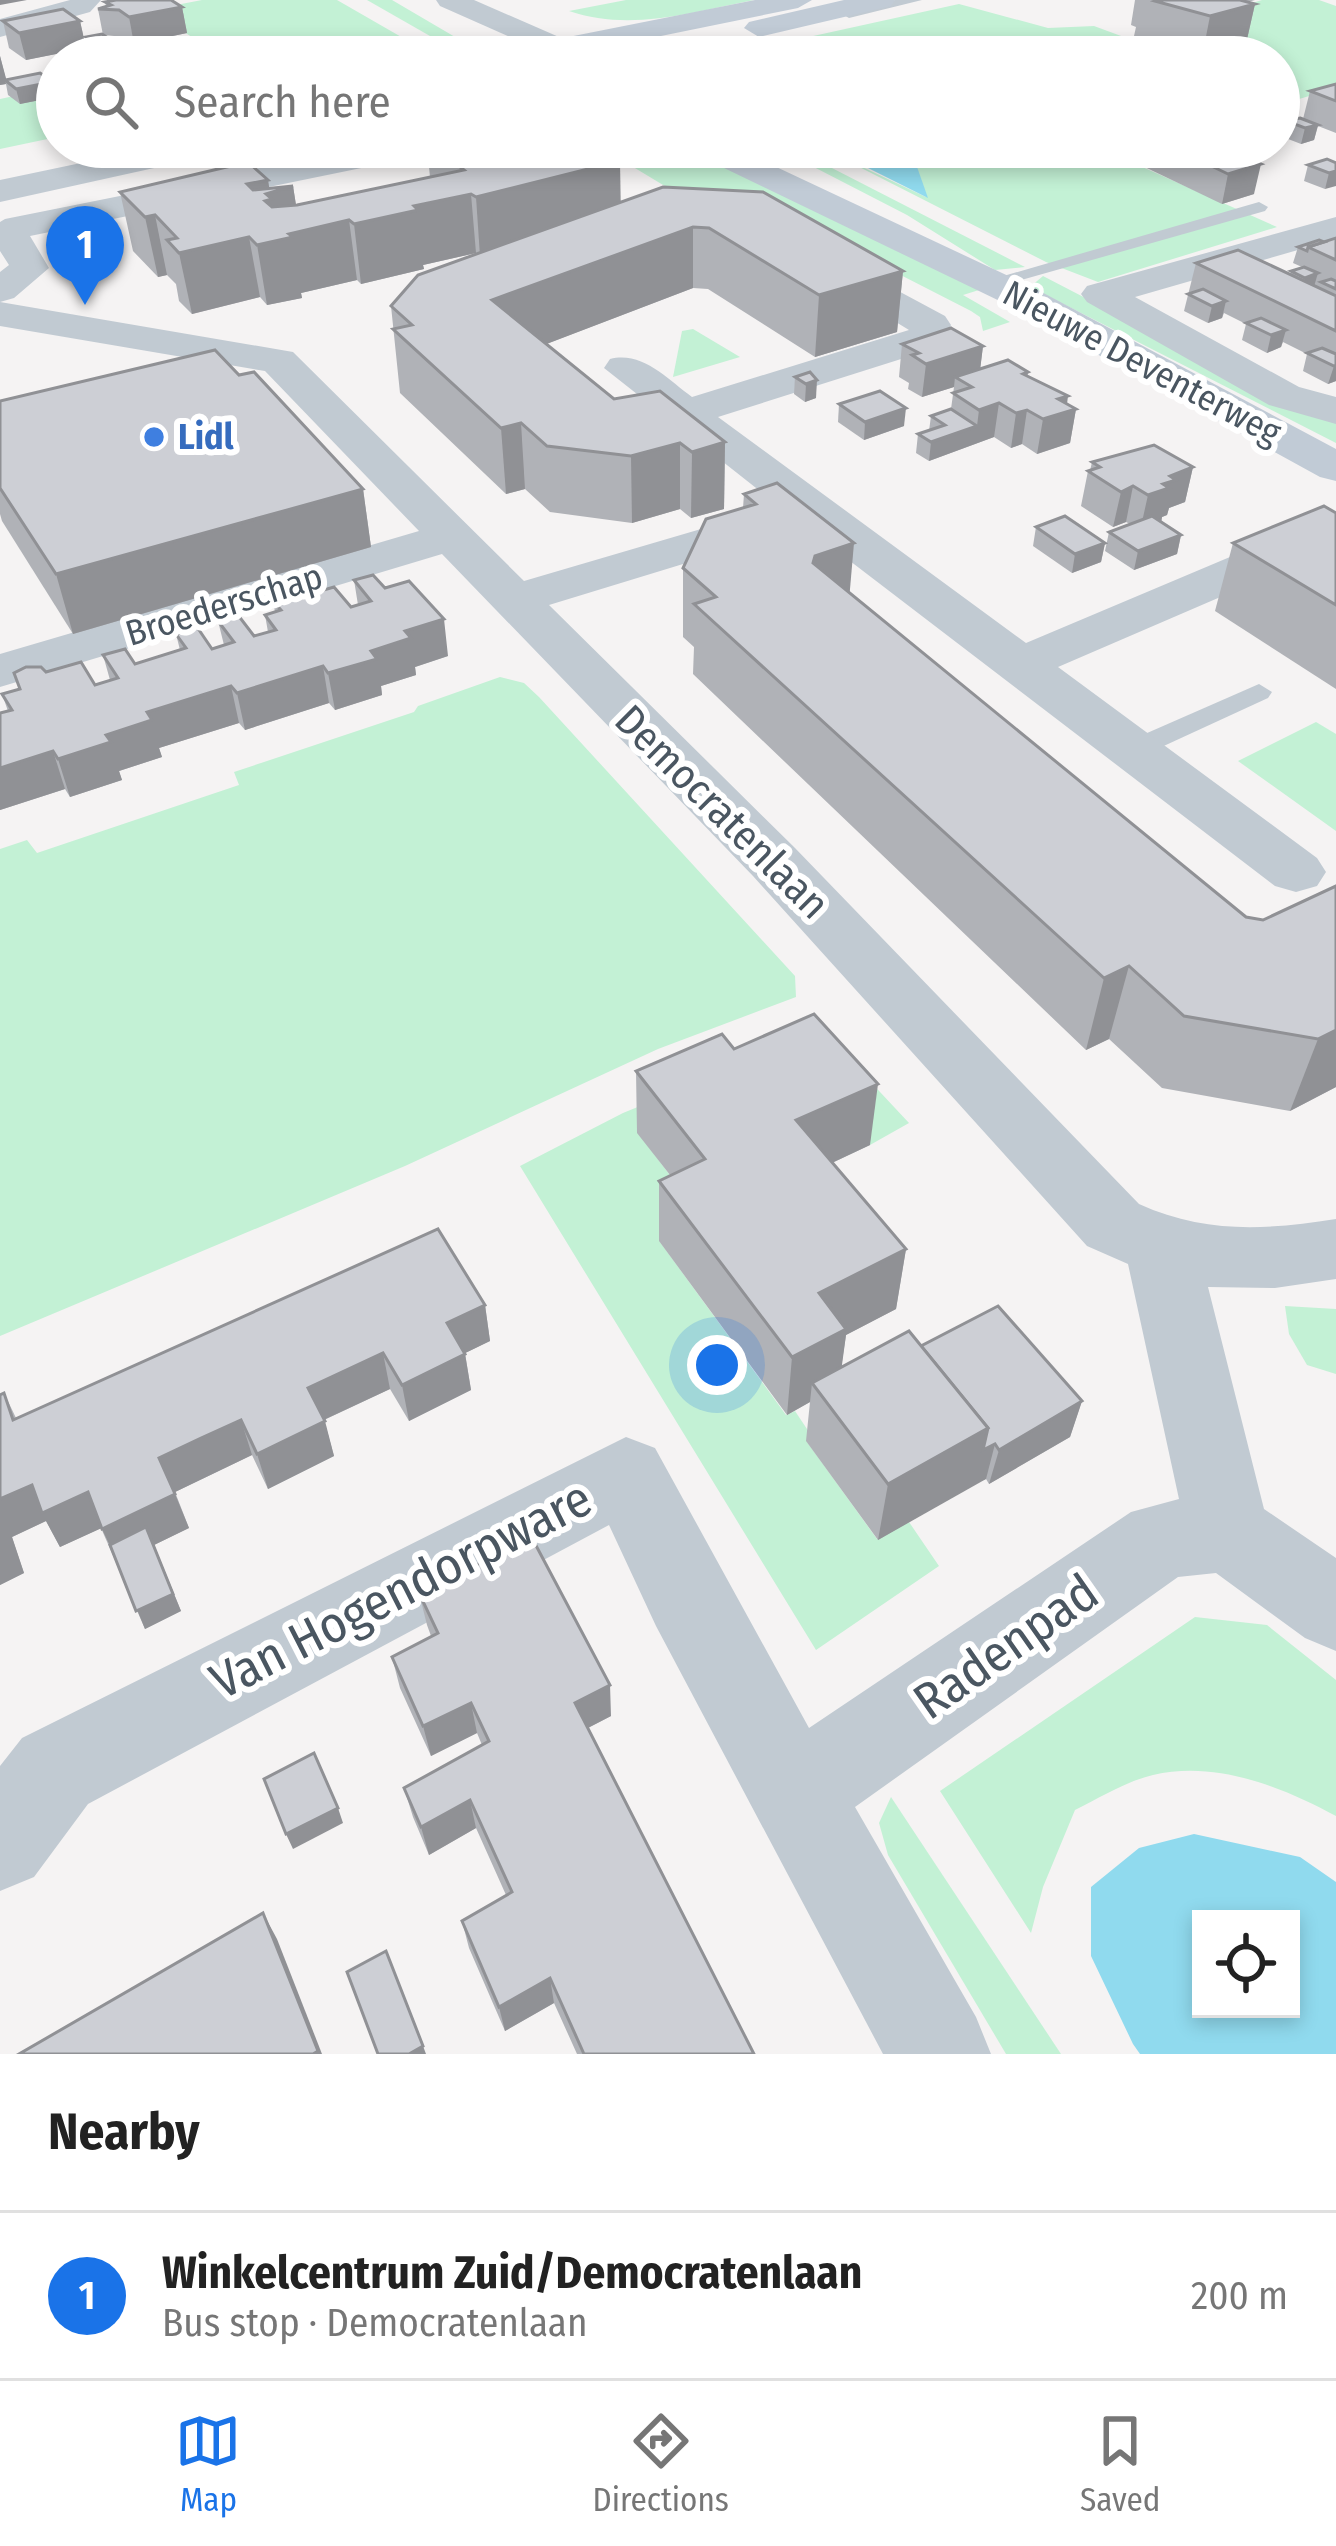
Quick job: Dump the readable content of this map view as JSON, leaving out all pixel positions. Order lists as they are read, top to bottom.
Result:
{
  "streets": {
    "main road": ["Nieuwe Deventerweg"],
    "street": [
      "Broederschap",
      "Democratenlaan",
      "Van Hogendorpware",
      "Radenpad"
    ]
  },
  "crossings": [
    ["Broederschap", "Democratenlaan"],
    ["Van Hogendorpware", "Radenpad"]
  ],
  "places": ["Lidl"],
  "page": {
    "search": "Search here",
    "pins": "1",
    "heading": "Nearby",
    "list": [
      {
        "mark": "1",
        "name": "Winkelcentrum Zuid/Democratenlaan",
        "note": "Bus stop · Democratenlaan",
        "value": "200 m"
      }
    ],
    "nav": ["Map", "Directions", "Saved"]
  }
}
